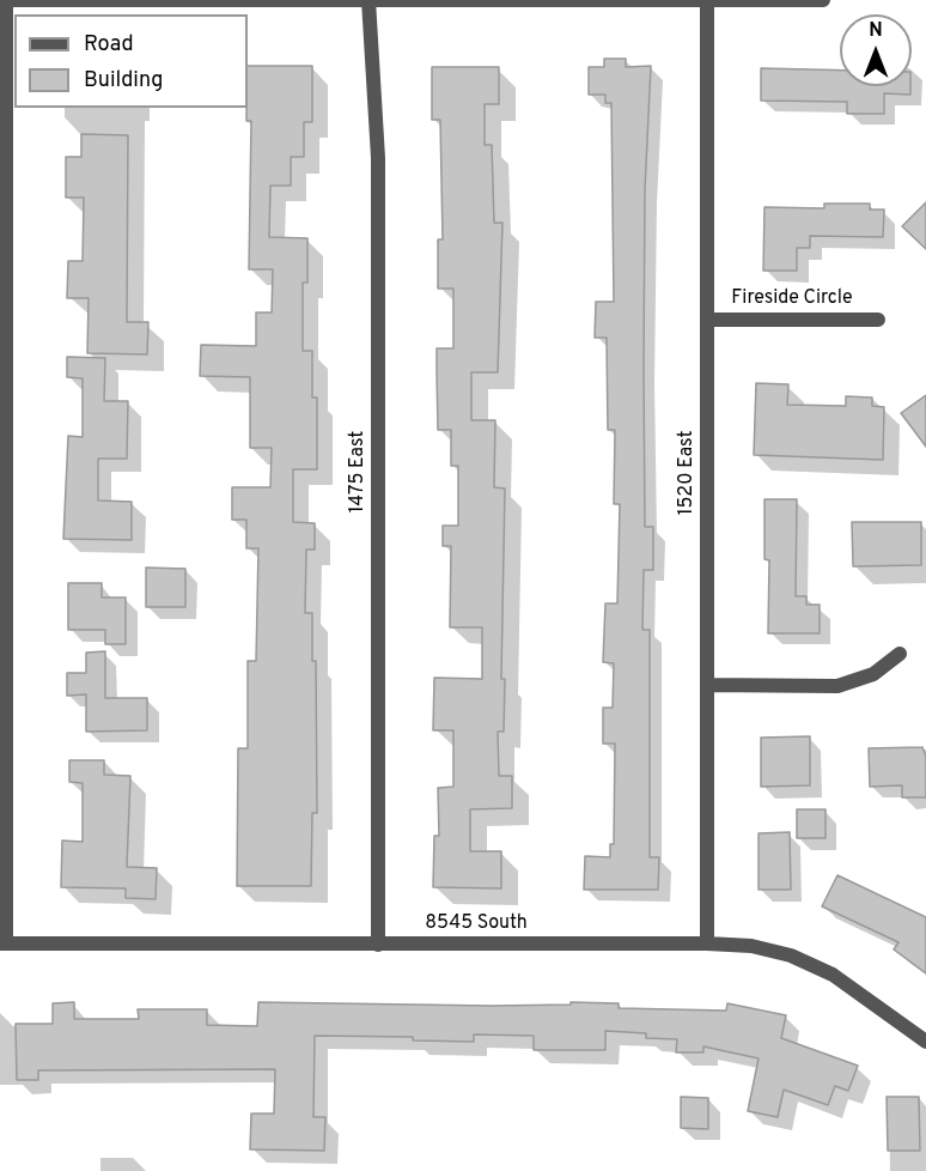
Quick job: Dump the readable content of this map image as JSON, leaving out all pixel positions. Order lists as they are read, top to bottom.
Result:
{
  "streets": {
    "street": [
      "Fireside Circle",
      "1475 East",
      "1520 East",
      "8545 South"
    ]
  },
  "crossings": [
    ["Fireside Circle", "1520 East"],
    ["1475 East", "8545 South"],
    ["1520 East", "8545 South"]
  ],
  "legend": ["Road", "Building"],
  "north": "top"
}
